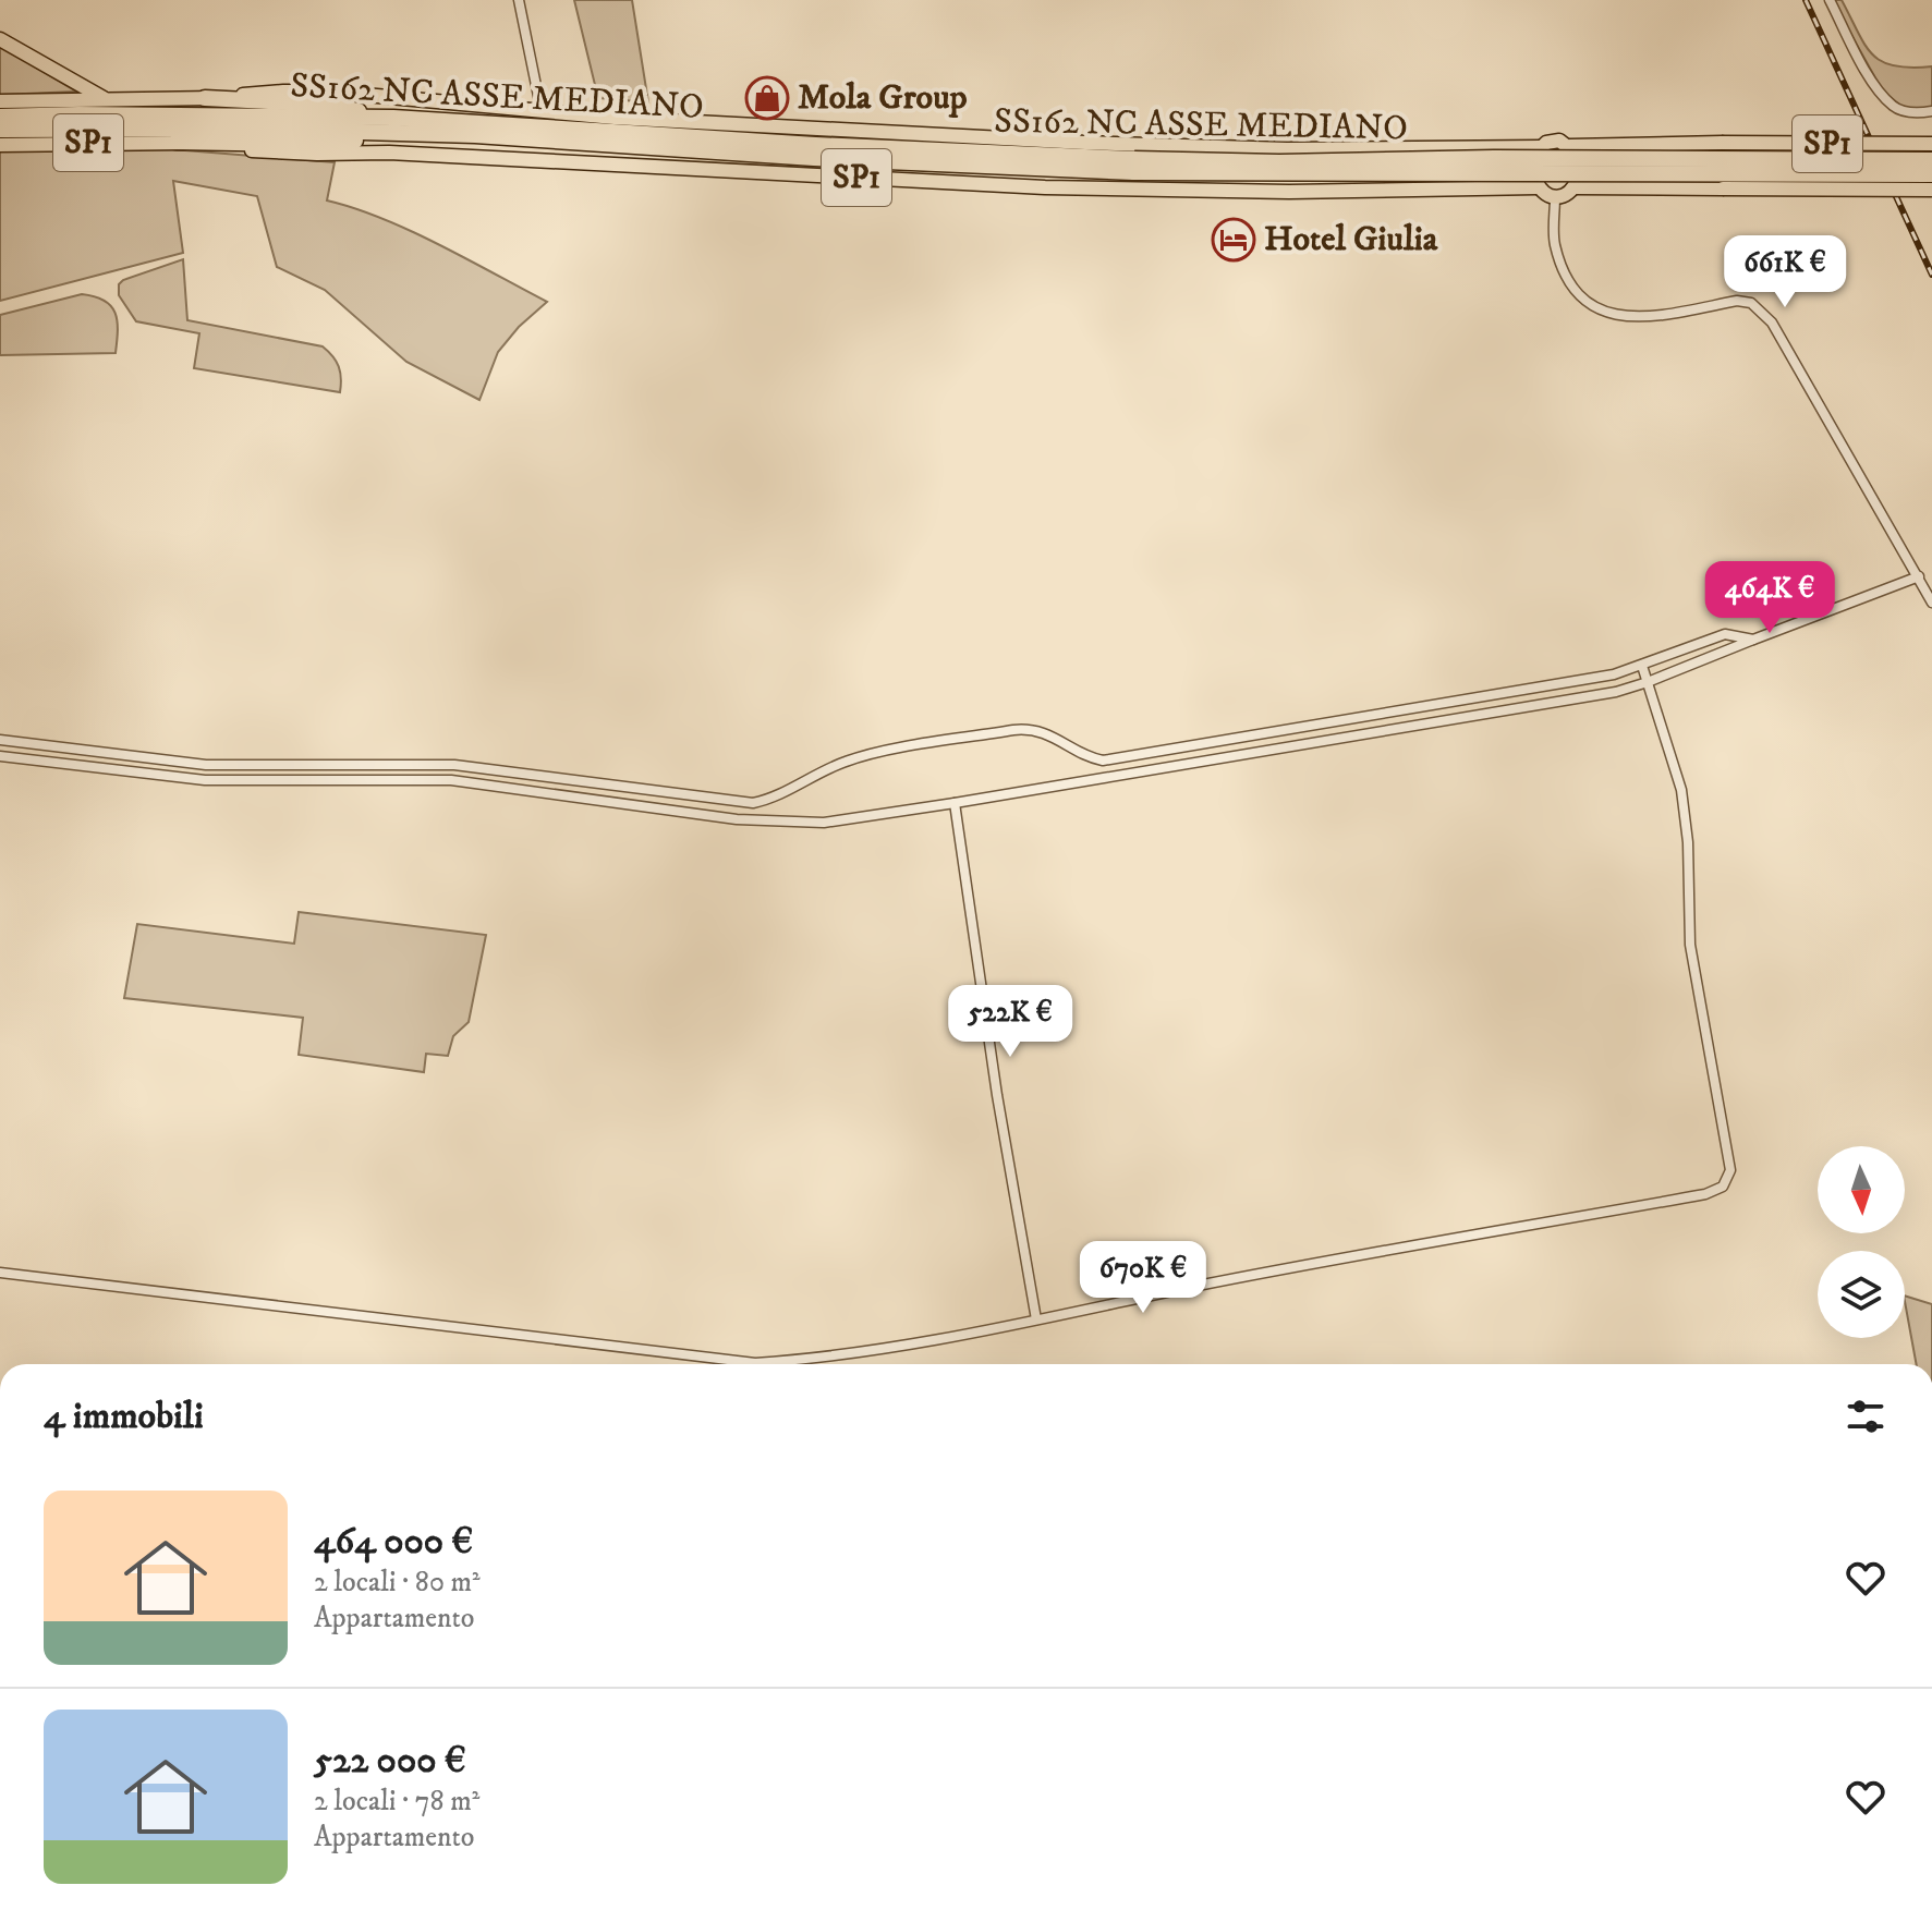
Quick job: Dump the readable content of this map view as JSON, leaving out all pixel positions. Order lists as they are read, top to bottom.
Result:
{
  "streets": {
    "highway": ["SS162 NC ASSE MEDIANO"],
    "main road": ["SP1"]
  },
  "places": {
    "shop": ["Mola Group"],
    "hotel": ["Hotel Giulia"]
  },
  "north": "bottom",
  "page": {
    "price": [
      "661K €",
      "464K €",
      "522K €",
      "670K €"
    ],
    "heading": "4 immobili",
    "list": [
      {
        "name": "464 000 €",
        "note": "2 locali · 80 m² · Appartamento"
      },
      {
        "name": "522 000 €",
        "note": "2 locali · 78 m² · Appartamento"
      }
    ]
  }
}
